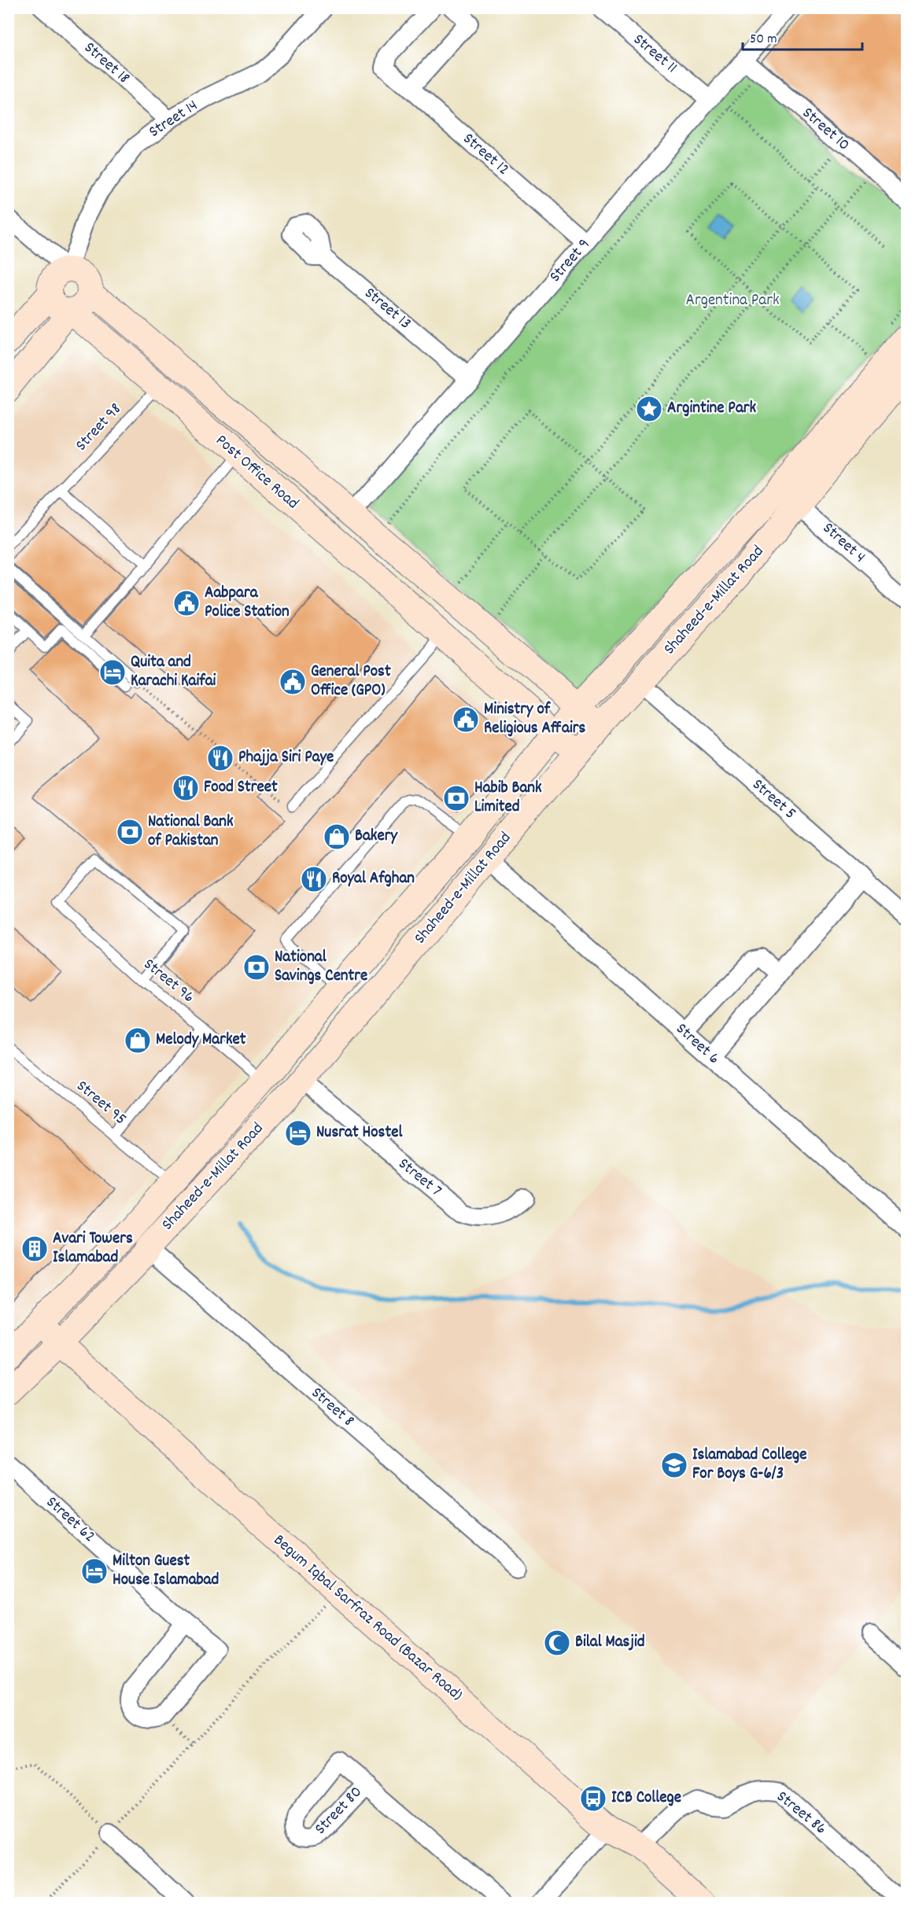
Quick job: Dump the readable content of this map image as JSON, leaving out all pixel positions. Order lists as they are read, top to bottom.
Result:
{
  "streets": {
    "main road": ["Post Office Road", "Shaheed-e-Millat Road", "Begum Iqbal Sarfraz Road (Bazar Road)"],
    "street": [
      "Street 11",
      "Street 18",
      "Street 14",
      "Street 10",
      "Street 12",
      "Street 9",
      "Street 13",
      "Street 4",
      "Street 5",
      "Street 6",
      "Street 7",
      "Street 8",
      "Street 62",
      "Street 80",
      "Street 86"
    ],
    "lane": ["Street 98", "Street 96", "Street 95"]
  },
  "crossings": [
    ["Street 11", "Street 9"],
    ["Street 18", "Street 14"],
    ["Street 14", "Post Office Road"],
    ["Street 10", "Street 9"],
    ["Street 12", "Street 9"],
    ["Street 9", "Street 13"],
    ["Street 9", "Post Office Road"],
    ["Street 98", "Post Office Road"],
    ["Post Office Road", "Shaheed-e-Millat Road"],
    ["Street 4", "Shaheed-e-Millat Road"],
    ["Shaheed-e-Millat Road", "Street 5"],
    ["Shaheed-e-Millat Road", "Street 96"],
    ["Shaheed-e-Millat Road", "Street 6"],
    ["Shaheed-e-Millat Road", "Street 95"],
    ["Shaheed-e-Millat Road", "Street 7"],
    ["Shaheed-e-Millat Road", "Street 8"],
    ["Shaheed-e-Millat Road", "Begum Iqbal Sarfraz Road (Bazar Road)"],
    ["Begum Iqbal Sarfraz Road (Bazar Road)", "Street 86"]
  ],
  "parks": ["Argentina Park"],
  "places": {
    "place": ["Argintine Park"],
    "public building": ["Aabpara Police Station", "General Post Office (GPO)", "Ministry of Religious Affairs"],
    "hotel": ["Quita and Karachi Kaifai", "Nusrat Hostel", "Milton Guest House Islamabad"],
    "restaurant": ["Phajja Siri Paye", "Food Street", "Royal Afghan"],
    "bank": ["Habib Bank Limited", "National Bank of Pakistan", "National Savings Centre"],
    "shop": ["Bakery", "Melody Market"],
    "building": ["Avari Towers Islamabad"],
    "school or university": ["Islamabad College For Boys G-6/3"],
    "mosque": ["Bilal Masjid"],
    "bus stop": ["ICB College"]
  },
  "scale_bar": "50 m"
}
